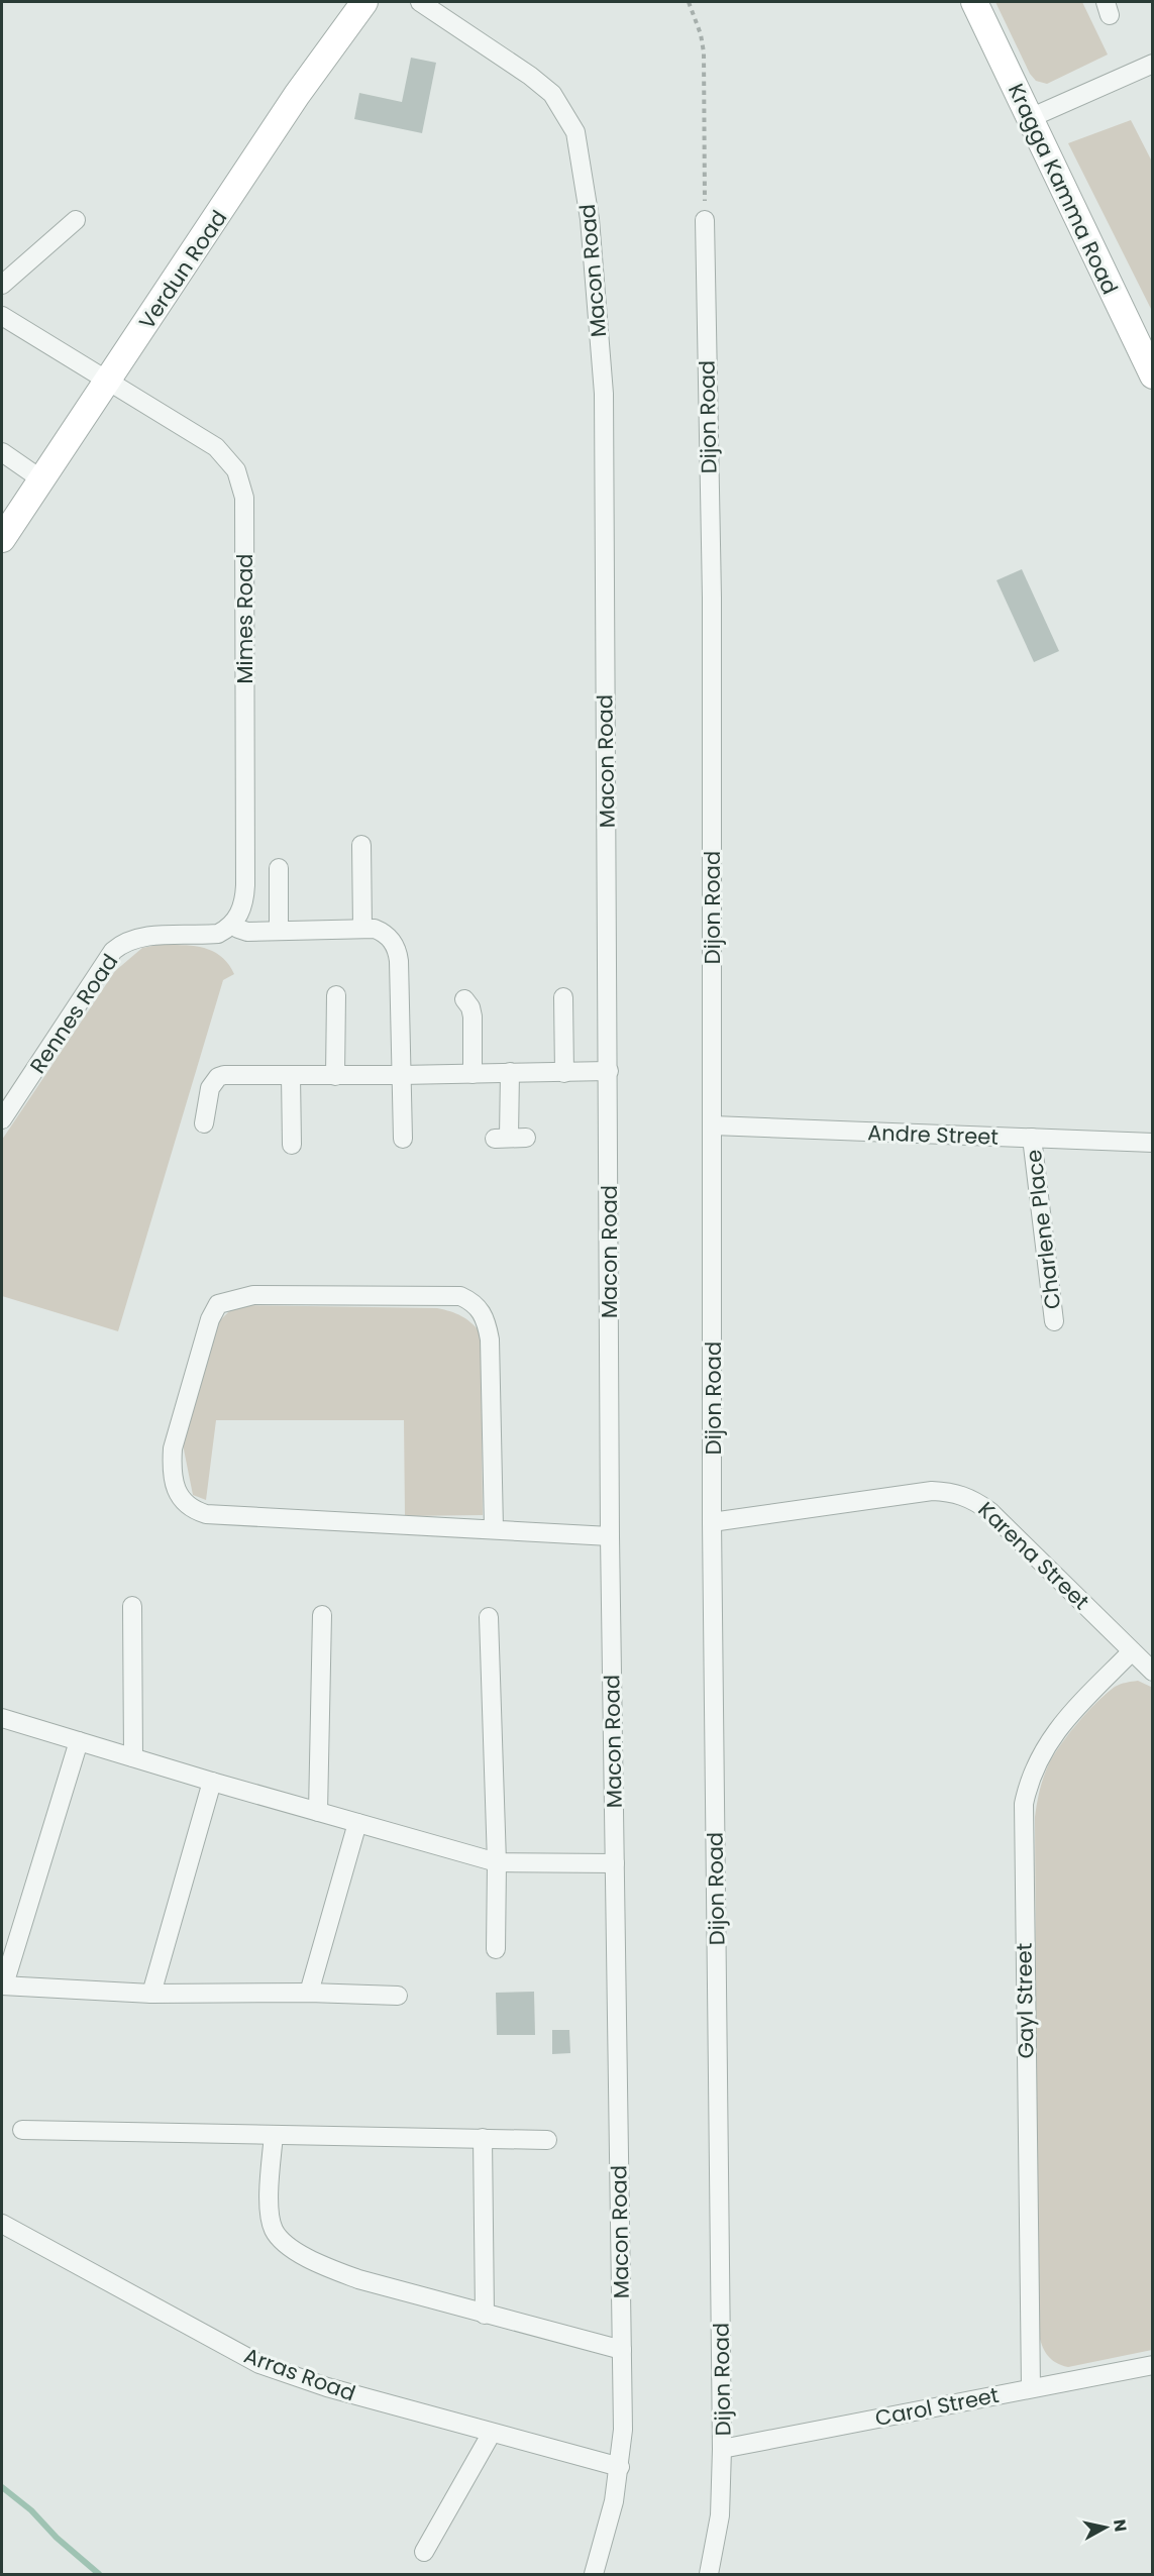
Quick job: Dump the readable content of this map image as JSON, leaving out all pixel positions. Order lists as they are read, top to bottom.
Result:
{
  "streets": {
    "street": [
      "Kragga Kamma Road",
      "Verdun Road",
      "Macon Road",
      "Dijon Road",
      "Mimes Road",
      "Rennes Road",
      "Andre Street",
      "Charlene Place",
      "Karena Street",
      "Gayl Street",
      "Arras Road",
      "Carol Street"
    ]
  },
  "crossings": [
    ["Verdun Road", "Mimes Road"],
    ["Macon Road", "Arras Road"],
    ["Dijon Road", "Andre Street"],
    ["Dijon Road", "Karena Street"],
    ["Dijon Road", "Carol Street"],
    ["Mimes Road", "Rennes Road"],
    ["Andre Street", "Charlene Place"],
    ["Karena Street", "Gayl Street"],
    ["Gayl Street", "Carol Street"]
  ],
  "north": "right"
}
